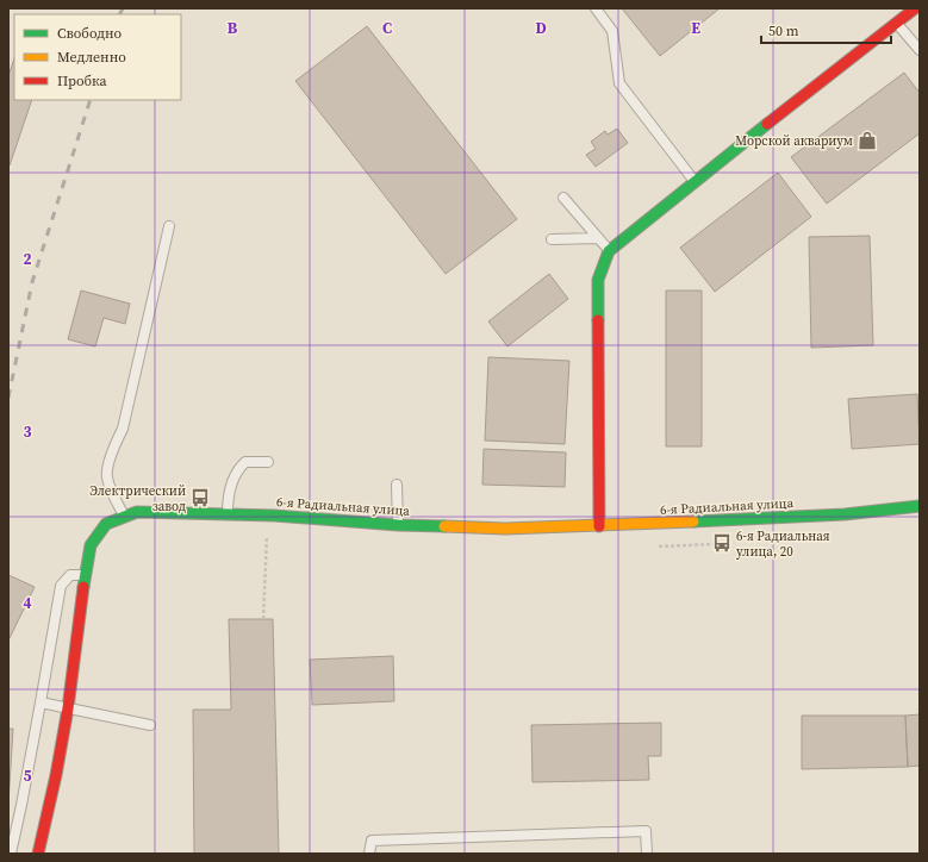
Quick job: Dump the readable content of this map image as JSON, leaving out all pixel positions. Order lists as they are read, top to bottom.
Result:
{
  "streets": {
    "street": ["6-я Радиальная улица"]
  },
  "places": {
    "shop": ["Морской аквариум"],
    "bus stop": ["Электрический завод", "6-я Радиальная улица, 20"]
  },
  "legend": ["Свободно", "Медленно", "Пробка"],
  "scale_bar": "50 m",
  "grid": {
    "columns": [
      "B",
      "C",
      "D",
      "E"
    ],
    "rows": [
      "2",
      "3",
      "4",
      "5"
    ]
  }
}
